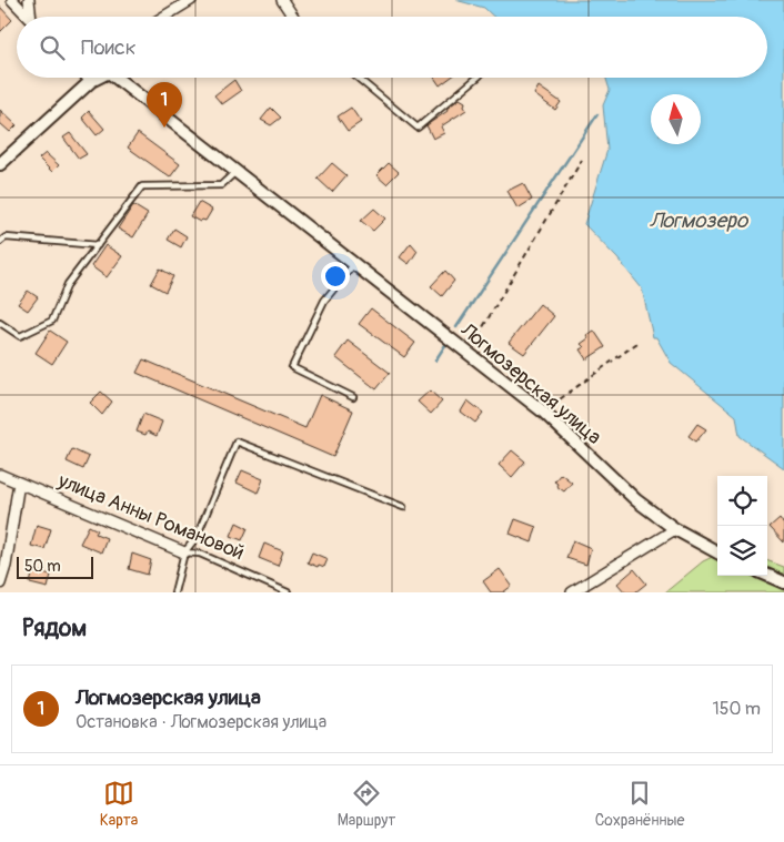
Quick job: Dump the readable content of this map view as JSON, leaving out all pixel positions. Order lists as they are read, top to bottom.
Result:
{
  "streets": {
    "street": ["Логмозерская улица", "улица Анны Романовой"]
  },
  "water": ["Логмозеро"],
  "scale_bar": "50 m",
  "north": "top",
  "page": {
    "search": "Поиск",
    "pins": "1",
    "scale": "50 m",
    "heading": "Рядом",
    "list": [
      {
        "mark": "1",
        "name": "Логмозерская улица",
        "note": "Остановка · Логмозерская улица",
        "value": "150 m"
      }
    ],
    "nav": ["Карта", "Маршрут", "Сохранённые"]
  }
}
